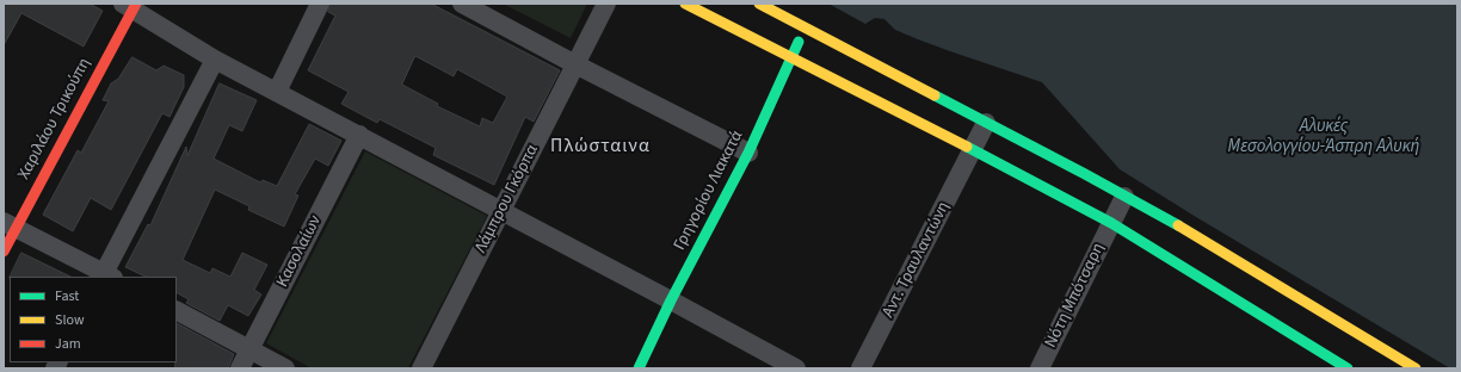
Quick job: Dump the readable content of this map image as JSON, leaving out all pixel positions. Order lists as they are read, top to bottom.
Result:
{
  "streets": {
    "street": [
      "Χαριλάου Τρικούπη",
      "Γρηγορίου Λιακατά",
      "Λάμπρου Γκόρπα",
      "Κασολαίων",
      "Αντ. Τραυλαντώνη",
      "Νότη Μπότσαρη"
    ]
  },
  "districts": ["Πλώσταινα"],
  "water": ["Αλυκές Μεσολογγίου-Άσπρη Αλυκή"],
  "legend": ["Fast", "Slow", "Jam"]
}
